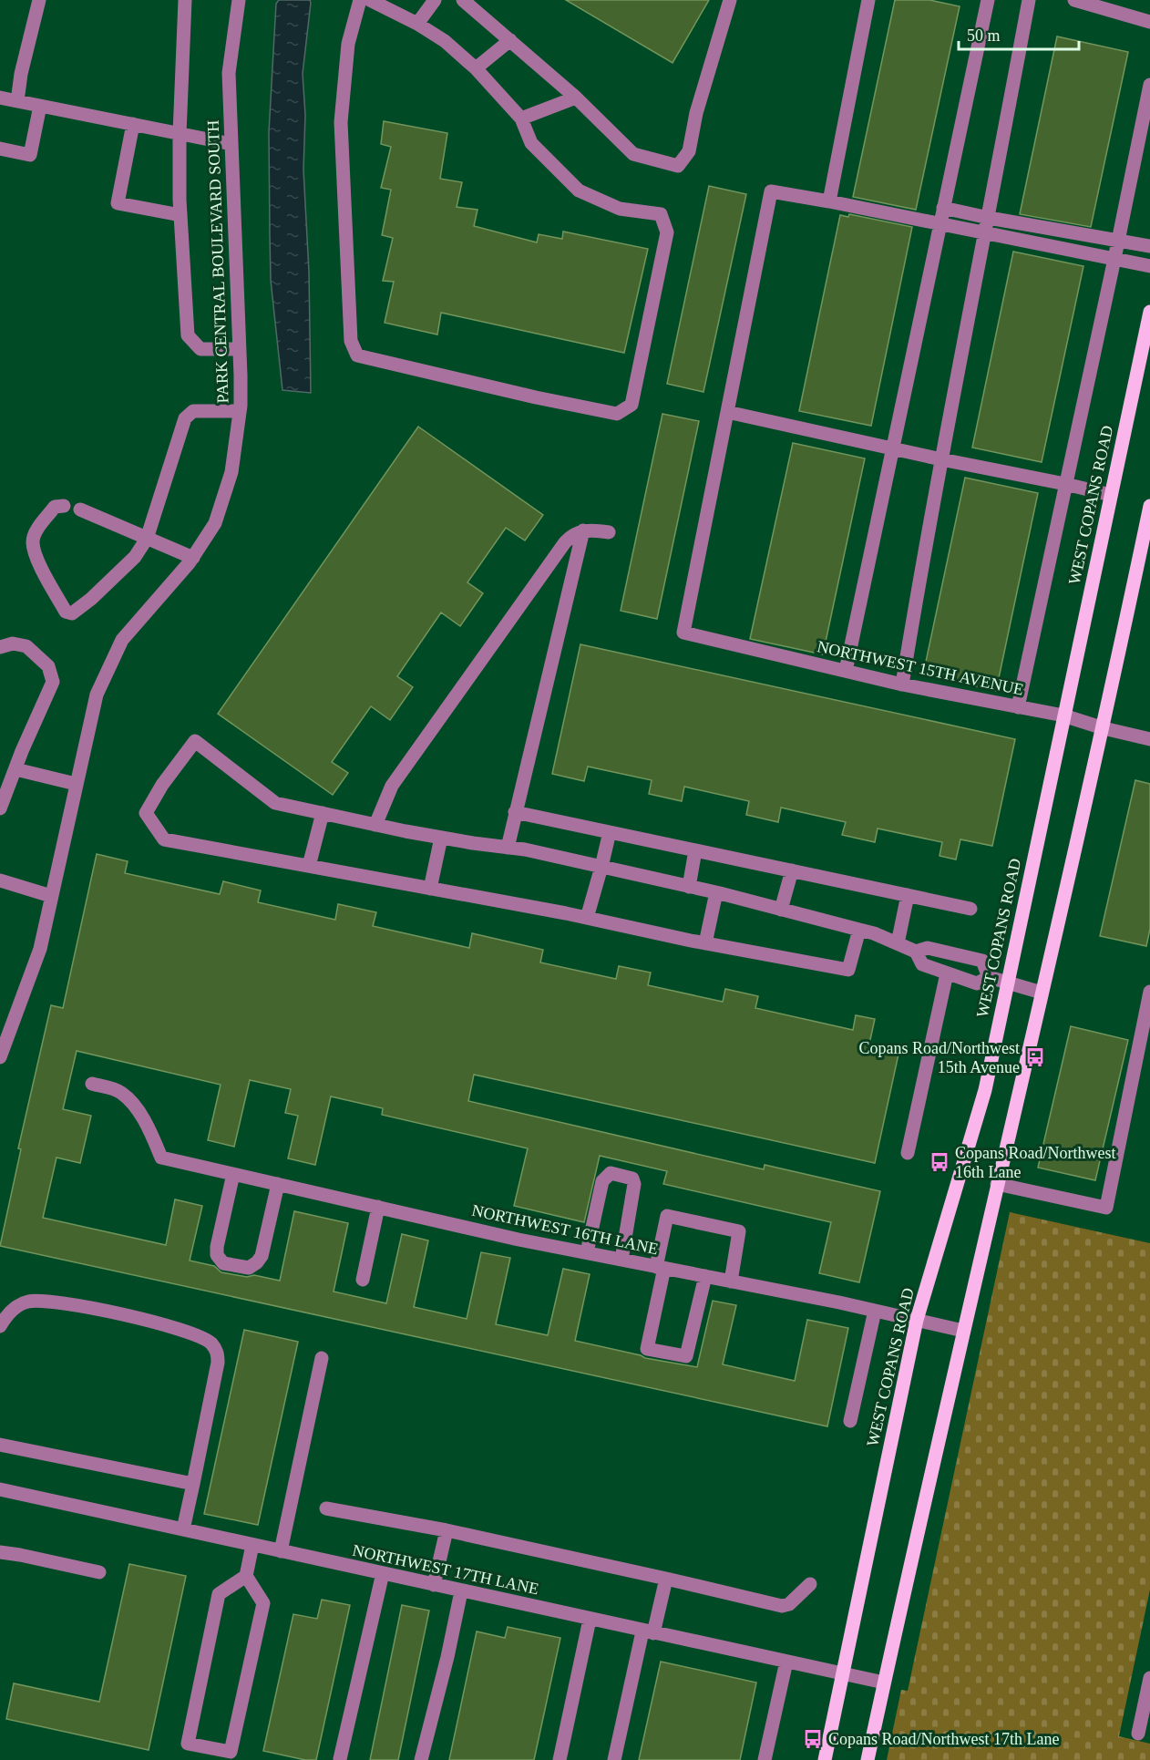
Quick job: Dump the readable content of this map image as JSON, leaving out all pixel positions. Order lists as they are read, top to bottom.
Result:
{
  "streets": {
    "main road": ["WEST COPANS ROAD"],
    "street": [
      "PARK CENTRAL BOULEVARD SOUTH",
      "NORTHWEST 15TH AVENUE",
      "NORTHWEST 16TH LANE",
      "NORTHWEST 17TH LANE"
    ]
  },
  "crossings": [
    ["WEST COPANS ROAD", "NORTHWEST 15TH AVENUE"],
    ["WEST COPANS ROAD", "NORTHWEST 16TH LANE"],
    ["WEST COPANS ROAD", "NORTHWEST 17TH LANE"]
  ],
  "places": {
    "bus stop": ["Copans Road/Northwest 15th Avenue", "Copans Road/Northwest 16th Lane", "Copans Road/Northwest 17th Lane"]
  },
  "scale_bar": "50 m"
}
